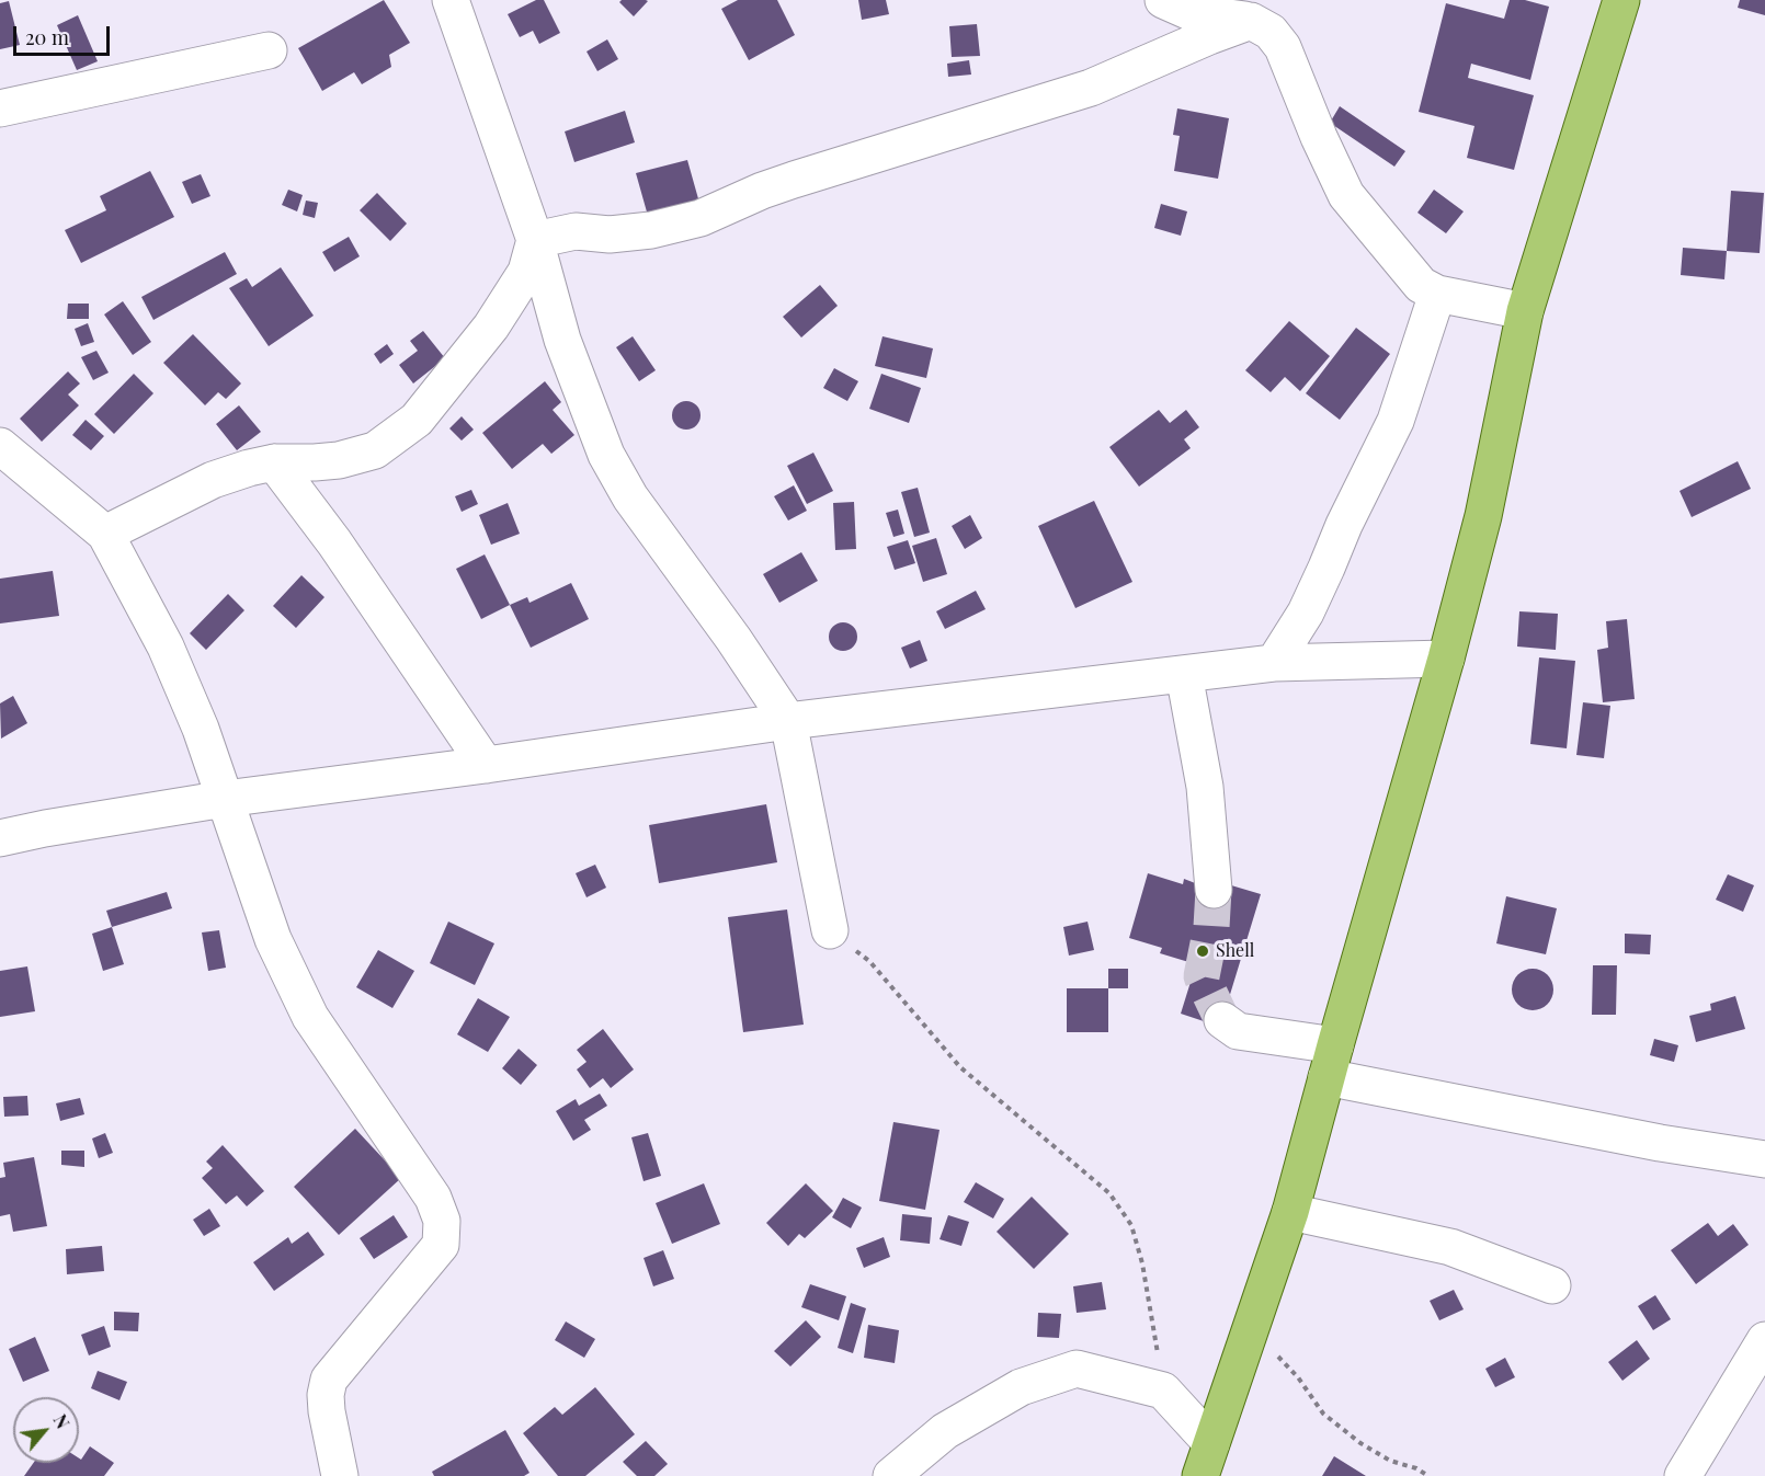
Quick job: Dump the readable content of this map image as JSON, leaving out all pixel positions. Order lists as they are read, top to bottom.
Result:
{
  "places": ["Shell"],
  "scale_bar": "20 m",
  "north": "top right"
}
